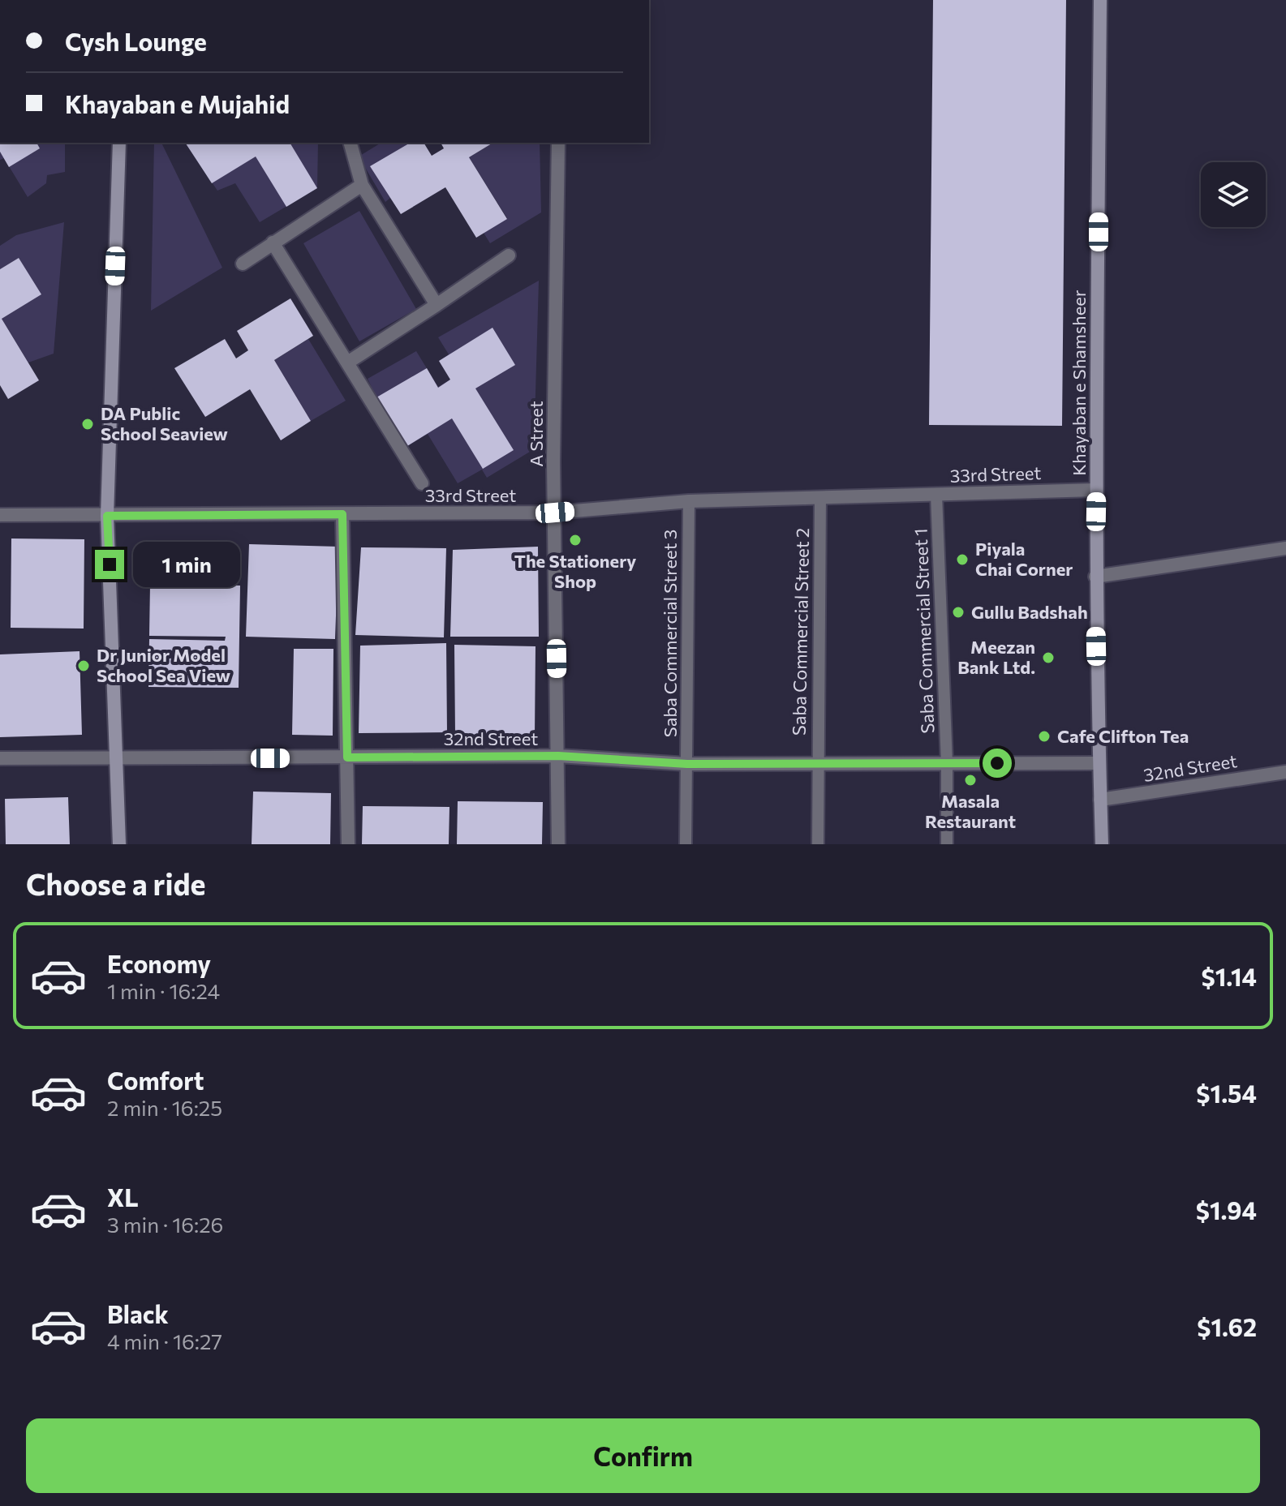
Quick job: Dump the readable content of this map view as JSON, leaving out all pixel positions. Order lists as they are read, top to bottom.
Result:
{
  "streets": {
    "main road": ["Khayaban e Shamsheer"],
    "street": ["A Street", "33rd Street", "32nd Street"],
    "lane": ["Saba Commercial Street 1", "Saba Commercial Street 2", "Saba Commercial Street 3"]
  },
  "crossings": [
    ["Khayaban e Shamsheer", "33rd Street"],
    ["Khayaban e Shamsheer", "32nd Street"],
    ["A Street", "33rd Street"],
    ["A Street", "32nd Street"],
    ["33rd Street", "Saba Commercial Street 1"],
    ["33rd Street", "Saba Commercial Street 2"],
    ["33rd Street", "Saba Commercial Street 3"],
    ["Saba Commercial Street 1", "32nd Street"],
    ["Saba Commercial Street 2", "32nd Street"],
    ["Saba Commercial Street 3", "32nd Street"]
  ],
  "places": [
    "DA Public School Seaview",
    "The Stationery Shop",
    "Piyala Chai Corner",
    "Gullu Badshah",
    "Meezan Bank Ltd.",
    "Dr Junior Model School Sea View",
    "Cafe Clifton Tea",
    "Masala Restaurant"
  ],
  "page": {
    "banner": ["Cysh Lounge", "Khayaban e Mujahid"],
    "bubble": "1 min",
    "heading": "Choose a ride",
    "list": [
      {
        "name": "Economy",
        "note": "1 min · 16:24",
        "value": "$1.14"
      },
      {
        "name": "Comfort",
        "note": "2 min · 16:25",
        "value": "$1.54"
      },
      {
        "name": "XL",
        "note": "3 min · 16:26",
        "value": "$1.94"
      },
      {
        "name": "Black",
        "note": "4 min · 16:27",
        "value": "$1.62"
      }
    ],
    "buttons": "Confirm"
  }
}
